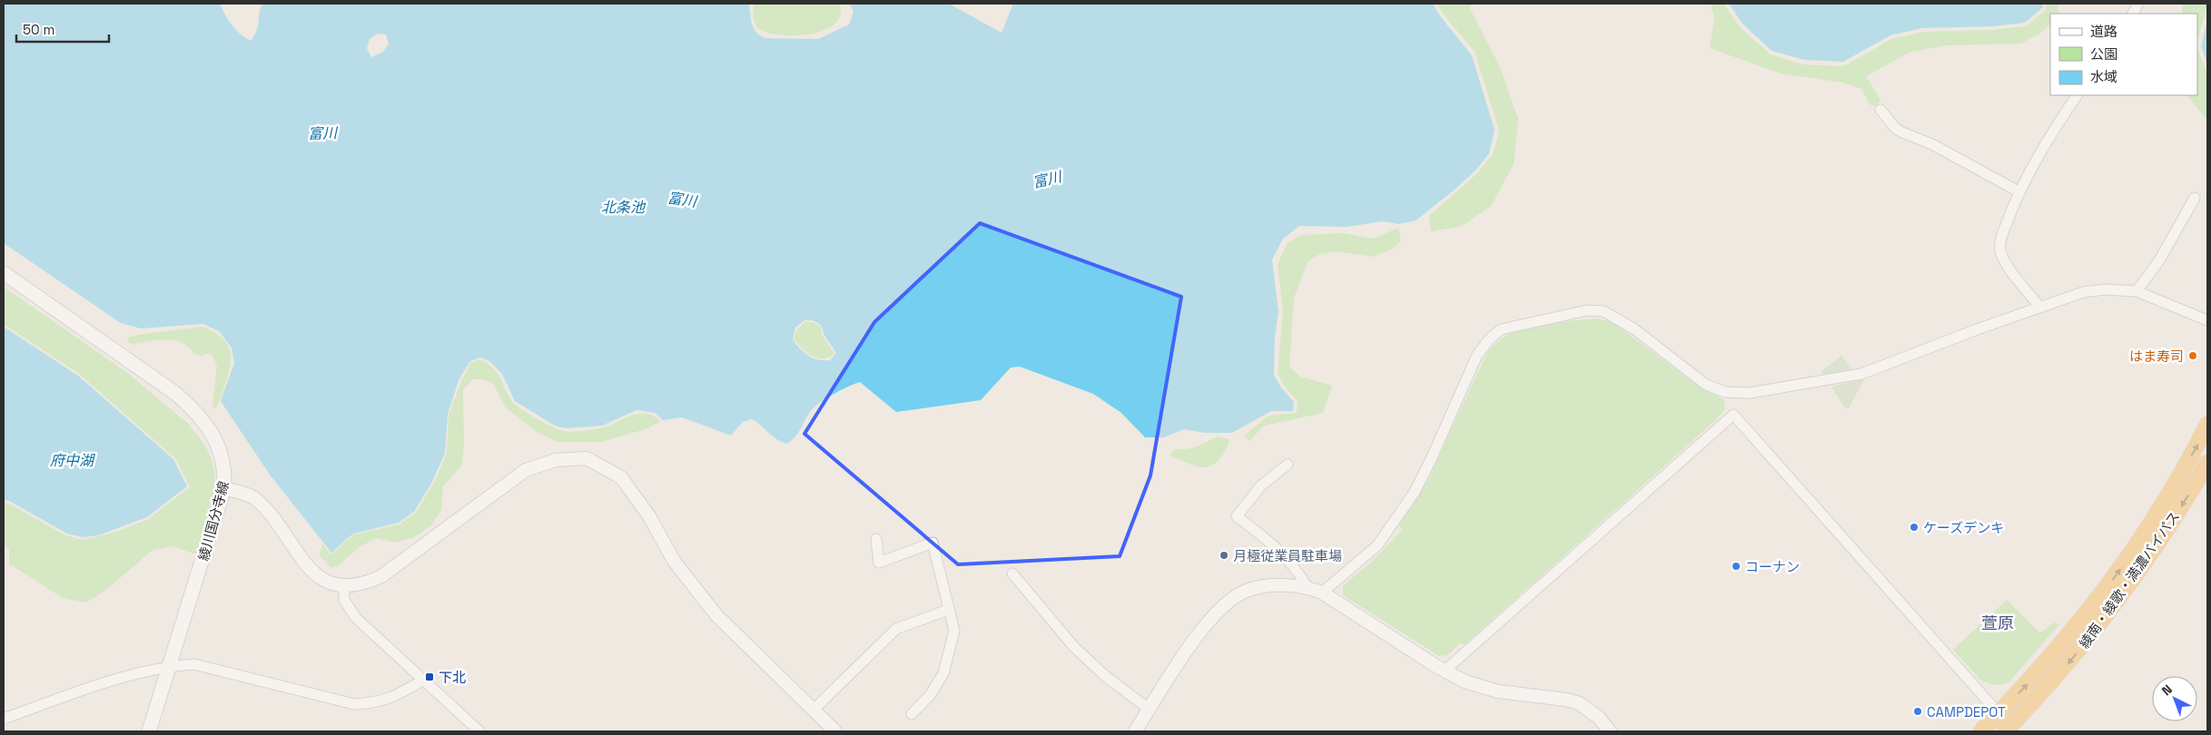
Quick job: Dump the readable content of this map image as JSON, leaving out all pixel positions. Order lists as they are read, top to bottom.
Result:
{
  "streets": {
    "highway": ["綾南・綾歌・満濃バイパス"],
    "main road": ["綾川国分寺線"]
  },
  "districts": ["萱原"],
  "water": ["富川", "北条池", "府中湖"],
  "places": {
    "other": [
      "はま寿司",
      "ケーズデンキ",
      "月極従業員駐車場",
      "コーナン",
      "CAMPDEPOT"
    ],
    "transit": ["下北"]
  },
  "legend": ["道路", "公園", "水域"],
  "scale_bar": "50 m",
  "north": "top left"
}
